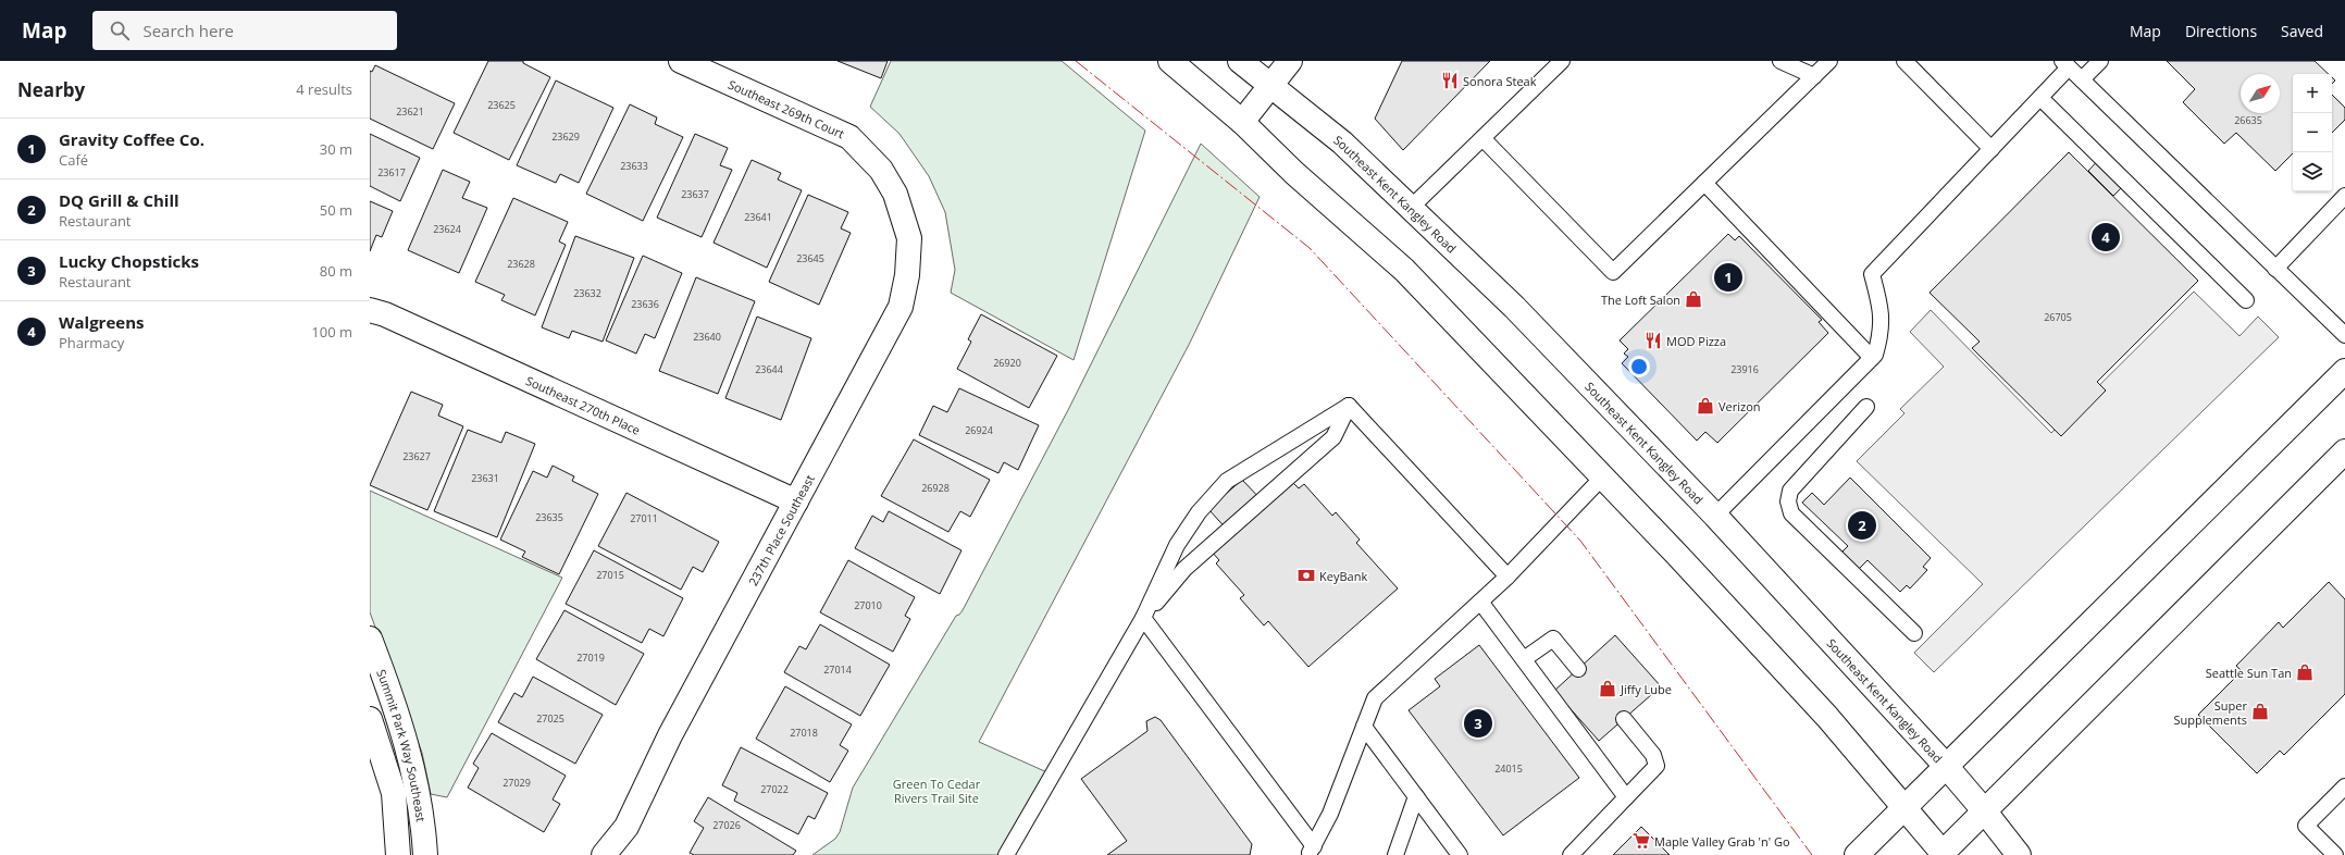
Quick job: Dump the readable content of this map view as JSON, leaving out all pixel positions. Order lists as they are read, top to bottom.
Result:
{
  "streets": {
    "main road": [
      "Southeast 269th Court",
      "Southeast Kent Kangley Road",
      "Southeast 270th Place",
      "237th Place Southeast",
      "Summit Park Way Southeast"
    ]
  },
  "crossings": [
    ["Southeast 269th Court", "237th Place Southeast"],
    ["Southeast 270th Place", "237th Place Southeast"]
  ],
  "parks": ["Green To Cedar Rivers Trail Site"],
  "places": {
    "restaurant": ["Sonora Steak", "MOD Pizza"],
    "shop": [
      "The Loft Salon",
      "Verizon",
      "Seattle Sun Tan",
      "Jiffy Lube",
      "Super Supplements"
    ],
    "bank": ["KeyBank"],
    "supermarket": ["Maple Valley Grab 'n' Go"]
  },
  "house_numbers": [
    "23625",
    "23621",
    "26635",
    "23629",
    "23633",
    "23617",
    "23637",
    "23641",
    "23624",
    "23645",
    "23628",
    "23632",
    "23636",
    "26705",
    "23640",
    "26920",
    "23644",
    "23916",
    "26924",
    "23627",
    "23631",
    "26928",
    "23635",
    "27011",
    "27015",
    "27010",
    "27019",
    "27014",
    "27025",
    "27018",
    "24015",
    "27029",
    "27022",
    "27026"
  ],
  "north": "top right",
  "page": {
    "header": "Map",
    "search": "Search here",
    "nav": ["Map", "Directions", "Saved"],
    "heading": ["Nearby", "4 results"],
    "map_buttons": ["+", "−"],
    "list": [
      {
        "mark": "1",
        "name": "Gravity Coffee Co.",
        "note": "Café",
        "value": "30 m"
      },
      {
        "mark": "2",
        "name": "DQ Grill & Chill",
        "note": "Restaurant",
        "value": "50 m"
      },
      {
        "mark": "3",
        "name": "Lucky Chopsticks",
        "note": "Restaurant",
        "value": "80 m"
      },
      {
        "mark": "4",
        "name": "Walgreens",
        "note": "Pharmacy",
        "value": "100 m"
      }
    ],
    "pins": [
      "4",
      "1",
      "2",
      "3"
    ]
  }
}
